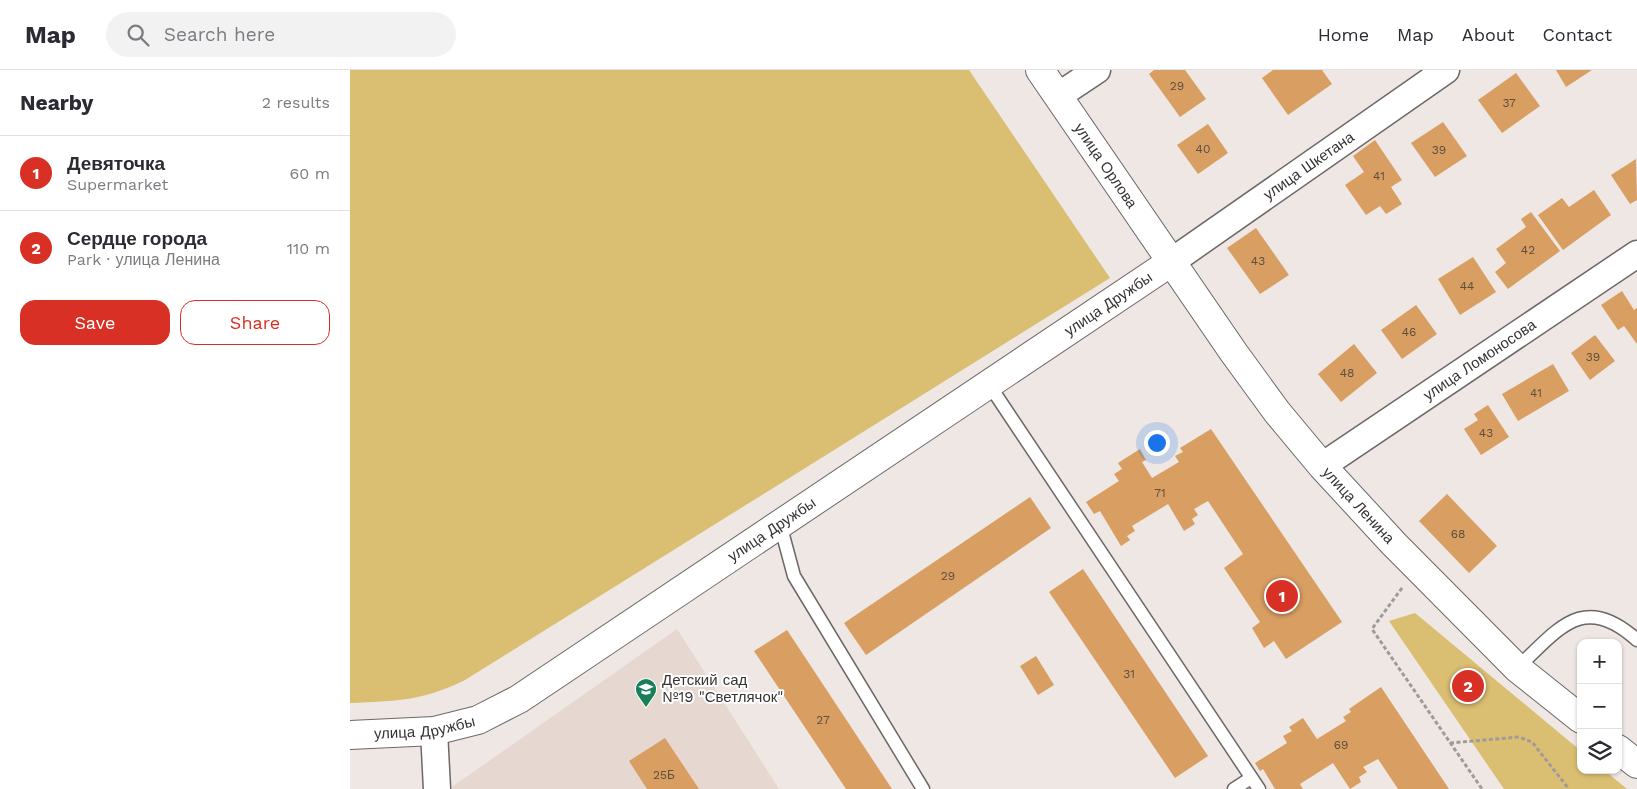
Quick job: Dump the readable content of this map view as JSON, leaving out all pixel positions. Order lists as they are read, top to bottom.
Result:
{
  "streets": {
    "street": [
      "улица Орлова",
      "улица Шкетана",
      "улица Дружбы",
      "улица Ломоносова",
      "улица Ленина"
    ]
  },
  "crossings": [
    ["улица Орлова", "улица Шкетана"],
    ["улица Орлова", "улица Дружбы"],
    ["улица Орлова", "улица Ленина"],
    ["улица Шкетана", "улица Дружбы"],
    ["улица Шкетана", "улица Ленина"],
    ["улица Дружбы", "улица Ленина"],
    ["улица Ломоносова", "улица Ленина"]
  ],
  "places": {
    "school or university": ["Детский сад №19 \"Светлячок\""]
  },
  "house_numbers": [
    "29",
    "37",
    "40",
    "39",
    "41",
    "42",
    "43",
    "44",
    "46",
    "39",
    "48",
    "41",
    "43",
    "71",
    "68",
    "29",
    "31",
    "27",
    "69",
    "25Б"
  ],
  "page": {
    "header": "Map",
    "search": "Search here",
    "nav": [
      "Home",
      "Map",
      "About",
      "Contact"
    ],
    "heading": ["Nearby", "2 results"],
    "list": [
      {
        "mark": "1",
        "name": "Девяточка",
        "note": "Supermarket",
        "value": "60 m"
      },
      {
        "mark": "2",
        "name": "Сердце города",
        "note": "Park · улица Ленина",
        "value": "110 m"
      }
    ],
    "buttons": ["Save", "Share"],
    "pins": ["1", "2"],
    "map_buttons": ["+", "−"]
  }
}
